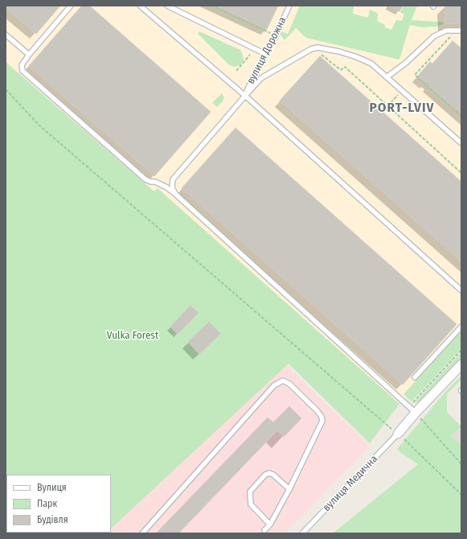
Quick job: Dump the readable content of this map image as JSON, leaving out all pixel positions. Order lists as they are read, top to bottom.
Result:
{
  "streets": {
    "lane": ["вулиця Дорожна", "вулиця Медична"]
  },
  "districts": ["PORT-LVIV"],
  "parks": ["Vulka Forest"],
  "legend": ["Вулиця", "Парк", "Будівля"]
}
